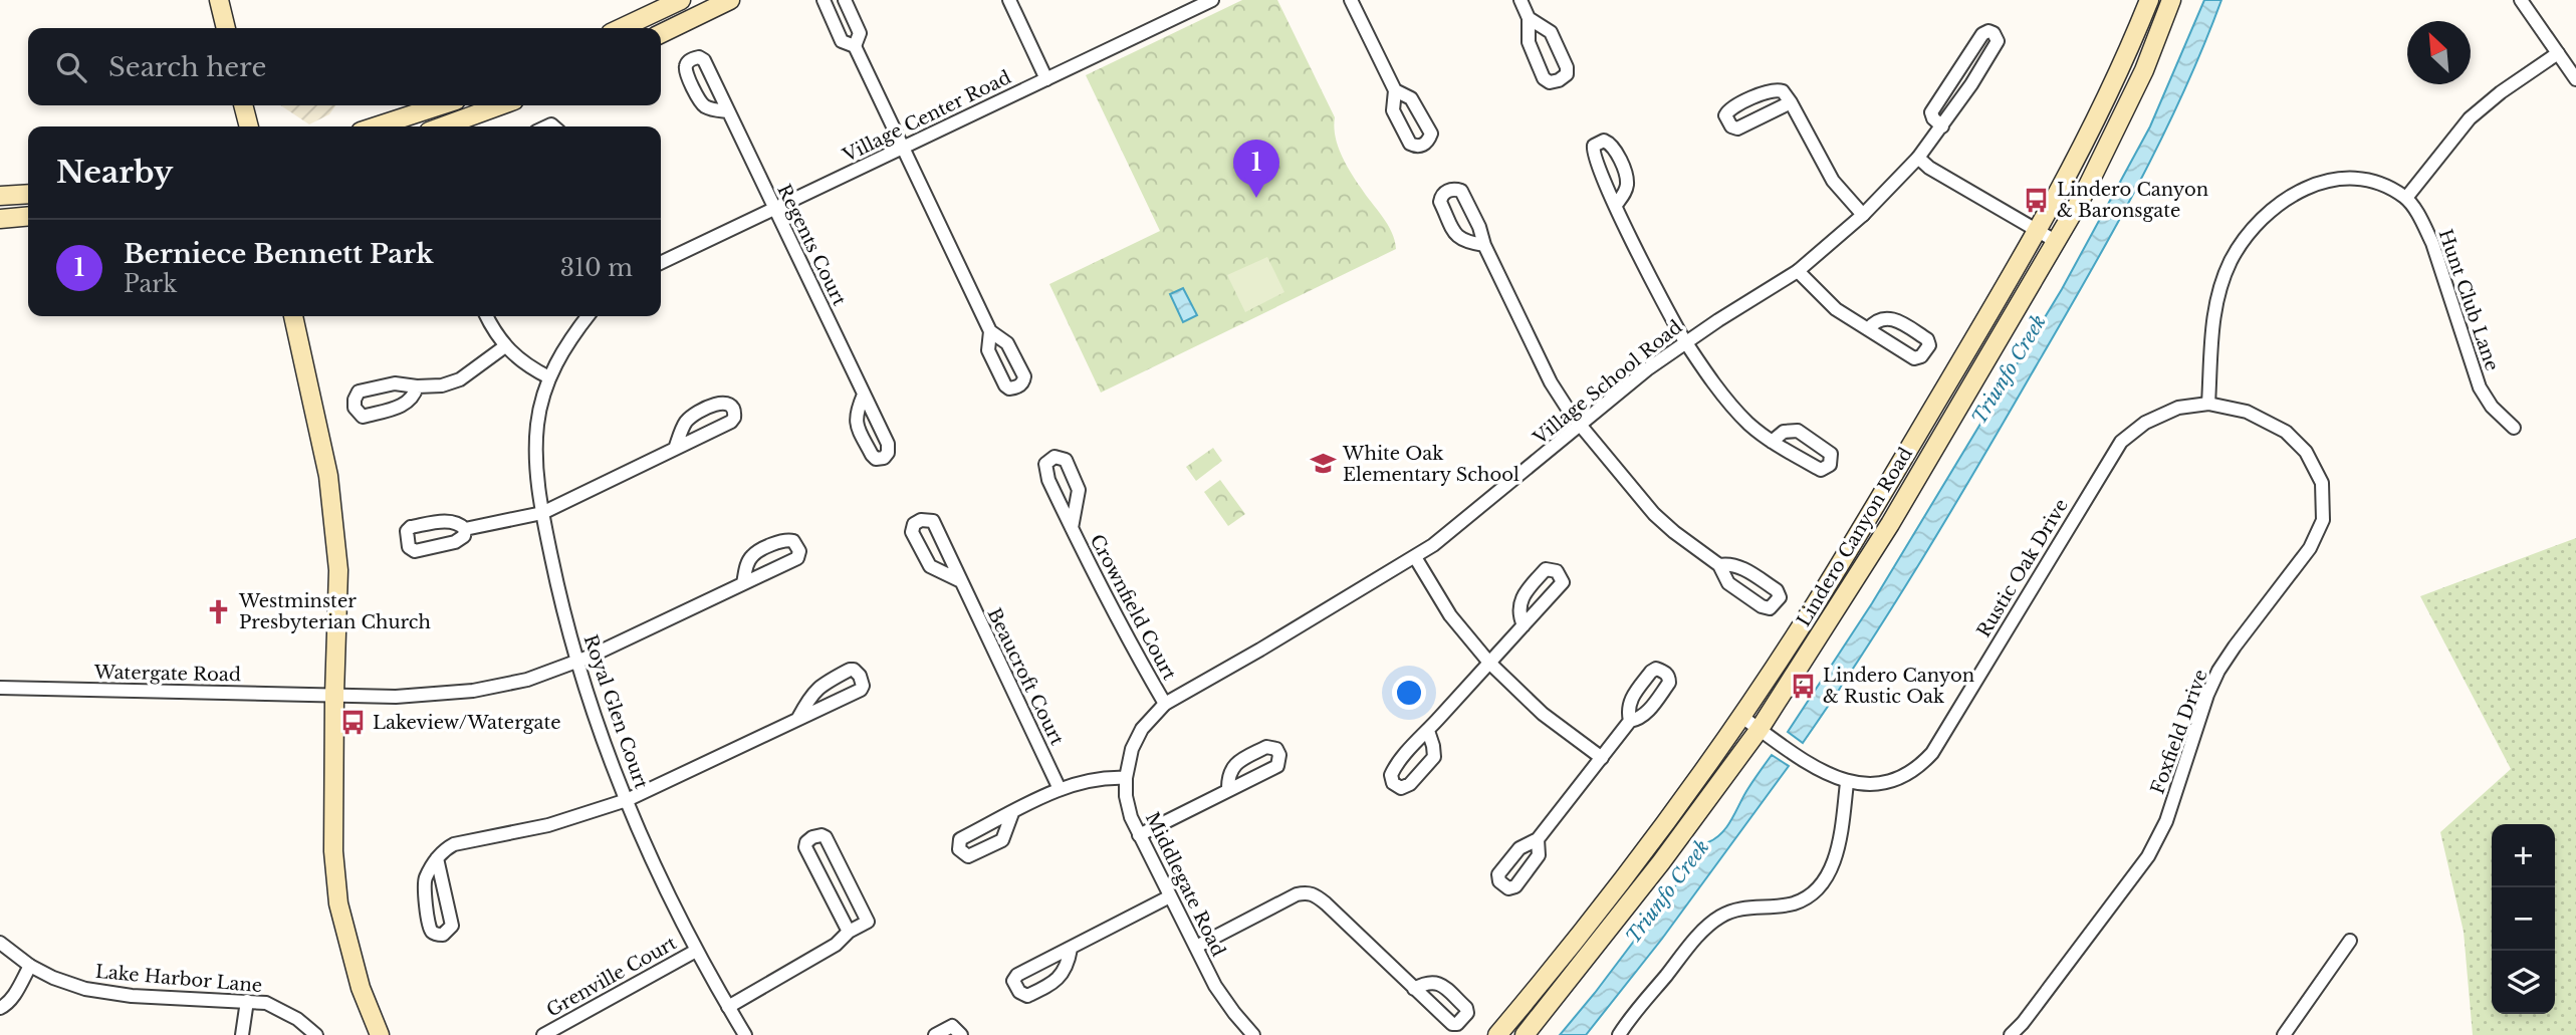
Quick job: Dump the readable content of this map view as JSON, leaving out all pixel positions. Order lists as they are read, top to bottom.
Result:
{
  "streets": {
    "street": [
      "Village Center Road",
      "Regents Court",
      "Hunt Club Lane",
      "Village School Road",
      "Lindero Canyon Road",
      "Rustic Oak Drive",
      "Crownfield Court",
      "Watergate Road",
      "Beaucroft Court",
      "Royal Glen Court",
      "Foxfield Drive",
      "Middlegate Road",
      "Grenville Court",
      "Lake Harbor Lane"
    ]
  },
  "crossings": [
    ["Village Center Road", "Regents Court"],
    ["Village School Road", "Middlegate Road"],
    ["Lindero Canyon Road", "Rustic Oak Drive"],
    ["Rustic Oak Drive", "Foxfield Drive"],
    ["Crownfield Court", "Middlegate Road"],
    ["Watergate Road", "Royal Glen Court"],
    ["Royal Glen Court", "Grenville Court"]
  ],
  "water": ["Triunfo Creek"],
  "places": {
    "bus stop": ["Lindero Canyon & Baronsgate", "Lindero Canyon & Rustic Oak", "Lakeview/Watergate"],
    "school or university": ["White Oak Elementary School"],
    "church": ["Westminster Presbyterian Church"]
  },
  "north": "top left",
  "page": {
    "search": "Search here",
    "heading": "Nearby",
    "pins": "1",
    "list": [
      {
        "mark": "1",
        "name": "Berniece Bennett Park",
        "note": "Park",
        "value": "310 m"
      }
    ],
    "map_buttons": ["+", "−"]
  }
}
